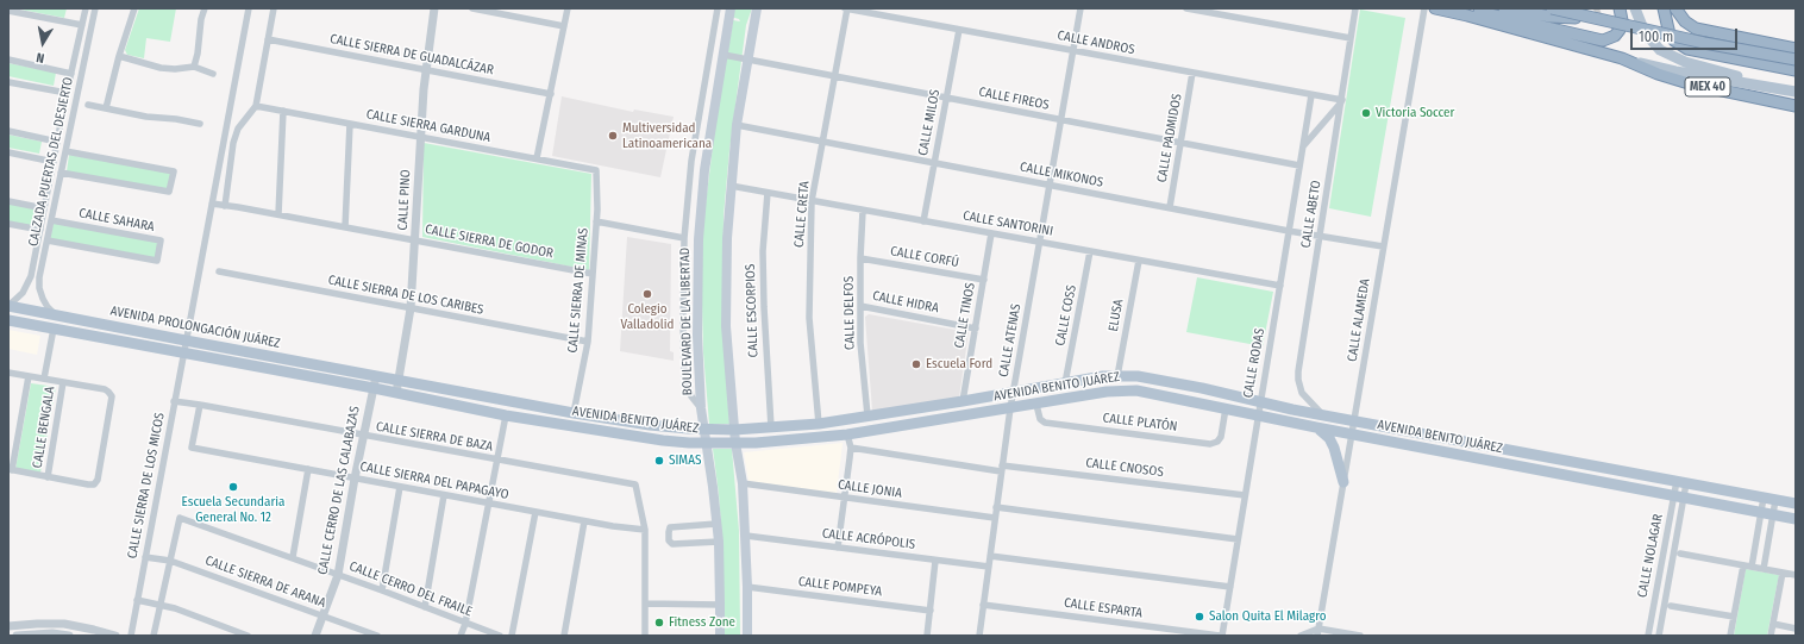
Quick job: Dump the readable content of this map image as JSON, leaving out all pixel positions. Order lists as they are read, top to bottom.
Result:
{
  "streets": {
    "highway": ["MEX 40"],
    "main road": ["BOULEVARD DE LA LIBERTAD", "AVENIDA PROLONGACIÓN JUÁREZ", "AVENIDA BENITO JUÁREZ"],
    "street": [
      "CALLE ANDROS",
      "CALLE SIERRA DE GUADALCÁZAR",
      "CALLE FIREOS",
      "CALLE MILOS",
      "CALLE SIERRA GARDUNA",
      "CALLE PADMIDOS",
      "CALZADA PUERTAS DEL DESIERTO",
      "CALLE MIKONOS",
      "CALLE PINO",
      "CALLE CRETA",
      "CALLE ABETO",
      "CALLE SAHARA",
      "CALLE SANTORINI",
      "CALLE SIERRA DE GODOR",
      "CALLE CORFÚ",
      "CALLE SIERRA DE MINAS",
      "CALLE SIERRA DE LOS CARIBES",
      "CALLE HIDRA",
      "CALLE ESCORPIOS",
      "CALLE DELFOS",
      "CALLE TINOS",
      "CALLE COSS",
      "ELUSA",
      "CALLE ALAMEDA",
      "CALLE ATENAS",
      "CALLE RODAS",
      "CALLE PLATÓN",
      "CALLE BENGALA",
      "CALLE SIERRA DE BAZA",
      "CALLE CNOSOS",
      "CALLE SIERRA DEL PAPAGAYO",
      "CALLE SIERRA DE LOS MICOS",
      "CALLE JONIA",
      "CALLE CERRO DE LAS CALABAZAS",
      "CALLE ACRÓPOLIS",
      "CALLE NOLAGAR",
      "CALLE SIERRA DE ARANA",
      "CALLE POMPEYA",
      "CALLE CERRO DEL FRAILE",
      "CALLE ESPARTA"
    ]
  },
  "crossings": [
    ["CALLE ANDROS", "CALLE MILOS"],
    ["CALLE ANDROS", "CALLE PADMIDOS"],
    ["CALLE ANDROS", "CALLE CRETA"],
    ["CALLE ANDROS", "CALLE ABETO"],
    ["CALLE ANDROS", "CALLE ATENAS"],
    ["CALLE ANDROS", "CALLE RODAS"],
    ["CALLE SIERRA DE GUADALCÁZAR", "CALLE PINO"],
    ["CALLE FIREOS", "CALLE MILOS"],
    ["CALLE FIREOS", "CALLE PADMIDOS"],
    ["CALLE FIREOS", "CALLE CRETA"],
    ["CALLE FIREOS", "BOULEVARD DE LA LIBERTAD"],
    ["CALLE FIREOS", "CALLE ATENAS"],
    ["CALLE FIREOS", "CALLE RODAS"],
    ["CALLE MILOS", "CALLE MIKONOS"],
    ["CALLE MILOS", "CALLE SANTORINI"],
    ["CALLE SIERRA GARDUNA", "CALLE PINO"],
    ["CALLE SIERRA GARDUNA", "CALLE SIERRA DE MINAS"],
    ["CALLE PADMIDOS", "CALLE MIKONOS"],
    ["CALZADA PUERTAS DEL DESIERTO", "CALLE SAHARA"],
    ["CALZADA PUERTAS DEL DESIERTO", "AVENIDA PROLONGACIÓN JUÁREZ"],
    ["CALLE MIKONOS", "CALLE CRETA"],
    ["CALLE MIKONOS", "CALLE ABETO"],
    ["CALLE MIKONOS", "CALLE ALAMEDA"],
    ["CALLE MIKONOS", "CALLE ATENAS"],
    ["CALLE MIKONOS", "CALLE RODAS"],
    ["CALLE PINO", "CALLE SIERRA DE GODOR"],
    ["CALLE PINO", "CALLE SIERRA DE LOS CARIBES"],
    ["CALLE PINO", "AVENIDA BENITO JUÁREZ"],
    ["CALLE CRETA", "CALLE SANTORINI"],
    ["CALLE CRETA", "AVENIDA BENITO JUÁREZ"],
    ["CALLE ABETO", "AVENIDA BENITO JUÁREZ"],
    ["CALLE SANTORINI", "CALLE ESCORPIOS"],
    ["CALLE SANTORINI", "CALLE DELFOS"],
    ["CALLE SANTORINI", "CALLE TINOS"],
    ["CALLE SANTORINI", "CALLE COSS"],
    ["CALLE SANTORINI", "ELUSA"],
    ["CALLE SANTORINI", "CALLE ATENAS"],
    ["CALLE SANTORINI", "CALLE RODAS"],
    ["CALLE SIERRA DE GODOR", "CALLE SIERRA DE MINAS"],
    ["CALLE SIERRA DE GODOR", "CALLE SIERRA DE LOS MICOS"],
    ["CALLE CORFÚ", "CALLE DELFOS"],
    ["CALLE CORFÚ", "CALLE TINOS"],
    ["CALLE SIERRA DE MINAS", "CALLE SIERRA DE LOS CARIBES"],
    ["CALLE SIERRA DE MINAS", "AVENIDA BENITO JUÁREZ"],
    ["CALLE HIDRA", "CALLE DELFOS"],
    ["CALLE HIDRA", "CALLE TINOS"],
    ["CALLE ESCORPIOS", "AVENIDA BENITO JUÁREZ"],
    ["CALLE DELFOS", "AVENIDA BENITO JUÁREZ"],
    ["CALLE TINOS", "AVENIDA BENITO JUÁREZ"],
    ["CALLE COSS", "AVENIDA BENITO JUÁREZ"],
    ["ELUSA", "AVENIDA BENITO JUÁREZ"],
    ["CALLE ALAMEDA", "AVENIDA BENITO JUÁREZ"],
    ["BOULEVARD DE LA LIBERTAD", "AVENIDA BENITO JUÁREZ"],
    ["AVENIDA PROLONGACIÓN JUÁREZ", "AVENIDA BENITO JUÁREZ"],
    ["AVENIDA PROLONGACIÓN JUÁREZ", "CALLE SIERRA DE LOS MICOS"],
    ["AVENIDA PROLONGACIÓN JUÁREZ", "CALLE CERRO DE LAS CALABAZAS"],
    ["CALLE ATENAS", "AVENIDA BENITO JUÁREZ"],
    ["CALLE ATENAS", "CALLE CNOSOS"],
    ["CALLE ATENAS", "CALLE JONIA"],
    ["CALLE ATENAS", "CALLE ACRÓPOLIS"],
    ["CALLE ATENAS", "CALLE ESPARTA"],
    ["CALLE RODAS", "AVENIDA BENITO JUÁREZ"],
    ["CALLE RODAS", "CALLE CNOSOS"],
    ["CALLE RODAS", "CALLE ESPARTA"],
    ["AVENIDA BENITO JUÁREZ", "CALLE PLATÓN"],
    ["AVENIDA BENITO JUÁREZ", "CALLE CERRO DE LAS CALABAZAS"],
    ["AVENIDA BENITO JUÁREZ", "CALLE NOLAGAR"],
    ["CALLE SIERRA DE BAZA", "CALLE SIERRA DEL PAPAGAYO"],
    ["CALLE SIERRA DE BAZA", "CALLE SIERRA DE LOS MICOS"],
    ["CALLE SIERRA DE BAZA", "CALLE CERRO DE LAS CALABAZAS"],
    ["CALLE SIERRA DEL PAPAGAYO", "CALLE CERRO DE LAS CALABAZAS"],
    ["CALLE SIERRA DE LOS MICOS", "CALLE SIERRA DE ARANA"],
    ["CALLE CERRO DE LAS CALABAZAS", "CALLE SIERRA DE ARANA"],
    ["CALLE CERRO DE LAS CALABAZAS", "CALLE CERRO DEL FRAILE"],
    ["CALLE SIERRA DE ARANA", "CALLE CERRO DEL FRAILE"]
  ],
  "places": [
    "Victoria Soccer",
    "Multiversidad Latinoamericana",
    "Colegio Valladolid",
    "Escuela Ford",
    "SIMAS",
    "Escuela Secundaria General No. 12",
    "Salon Quita El Milagro",
    "Fitness Zone"
  ],
  "scale_bar": "100 m",
  "north": "bottom"
}
